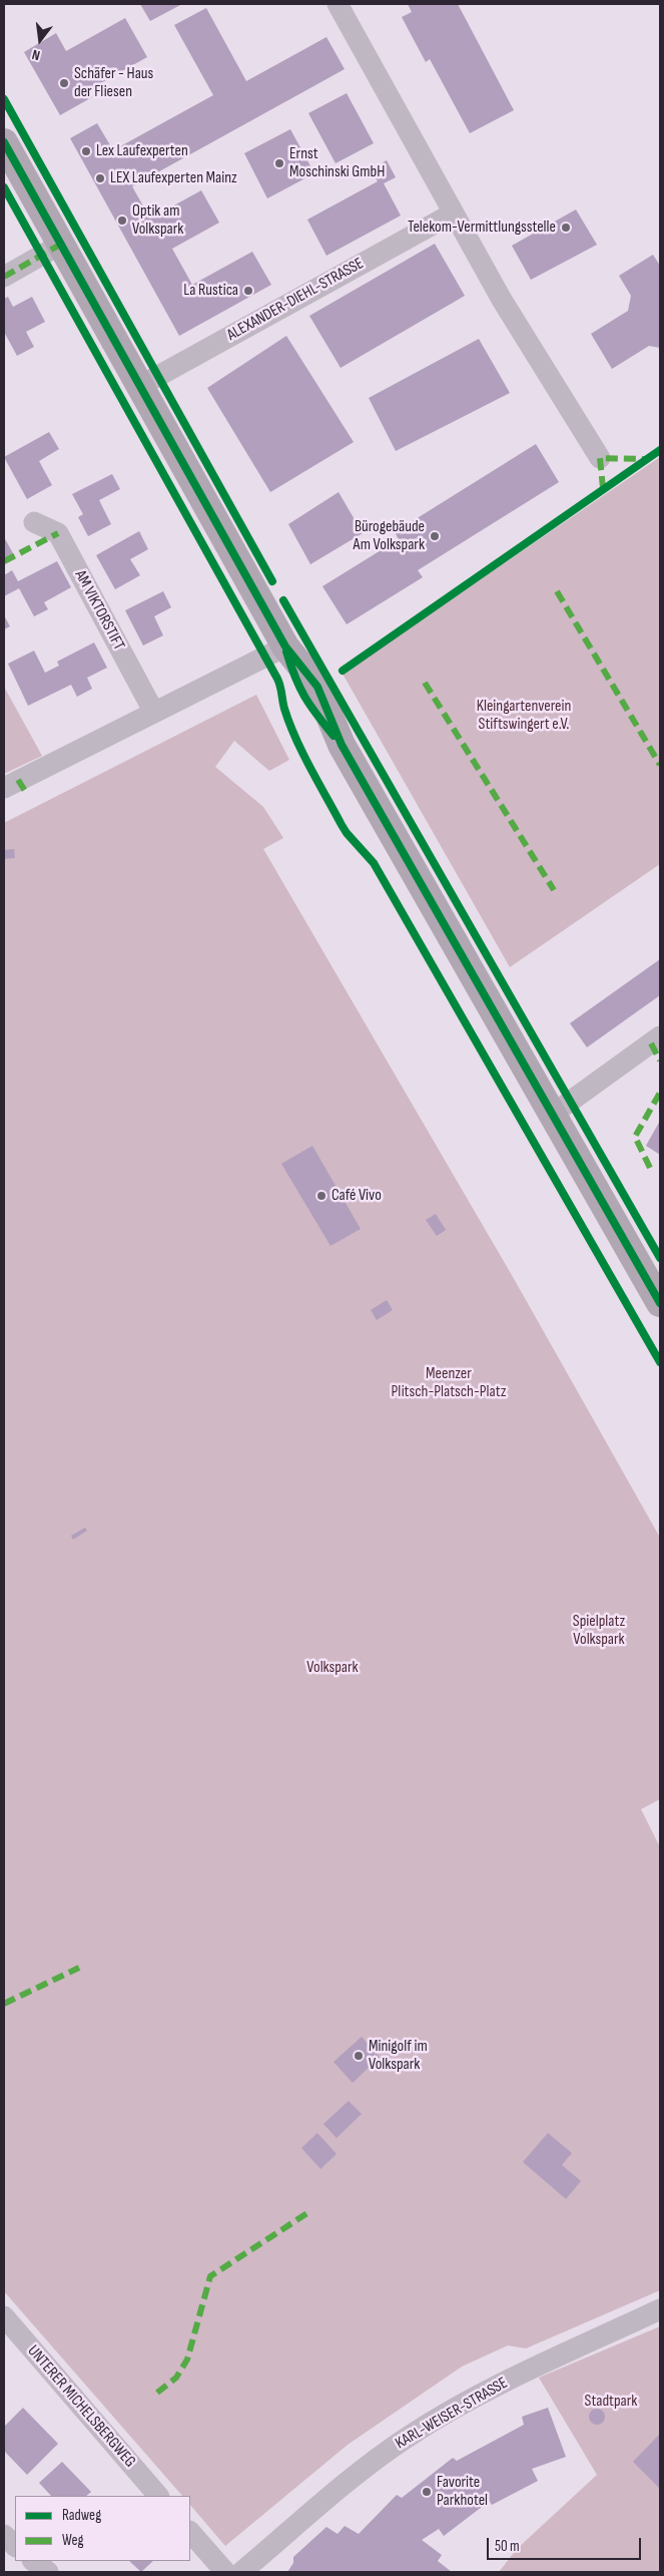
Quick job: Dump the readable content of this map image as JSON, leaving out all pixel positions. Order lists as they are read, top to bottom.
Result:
{
  "streets": {
    "street": [
      "ALEXANDER-DIEHL-STRASSE",
      "AM VIKTORSTIFT",
      "UNTERER MICHELSBERGWEG",
      "KARL-WEISER-STRASSE"
    ]
  },
  "parks": [
    "Kleingartenverein Stiftswingert e.V.",
    "Meenzer Plitsch-Platsch-Platz",
    "Spielplatz Volkspark",
    "Volkspark",
    "Stadtpark"
  ],
  "places": [
    "Schäfer - Haus der Fliesen",
    "Lex Laufexperten",
    "Ernst Moschinski GmbH",
    "LEX Laufexperten Mainz",
    "Optik am Volkspark",
    "Telekom-Vermittlungsstelle",
    "La Rustica",
    "Bürogebäude Am Volkspark",
    "Café Vivo",
    "Minigolf im Volkspark",
    "Favorite Parkhotel"
  ],
  "legend": ["Radweg", "Weg"],
  "scale_bar": "50 m",
  "north": "bottom"
}
